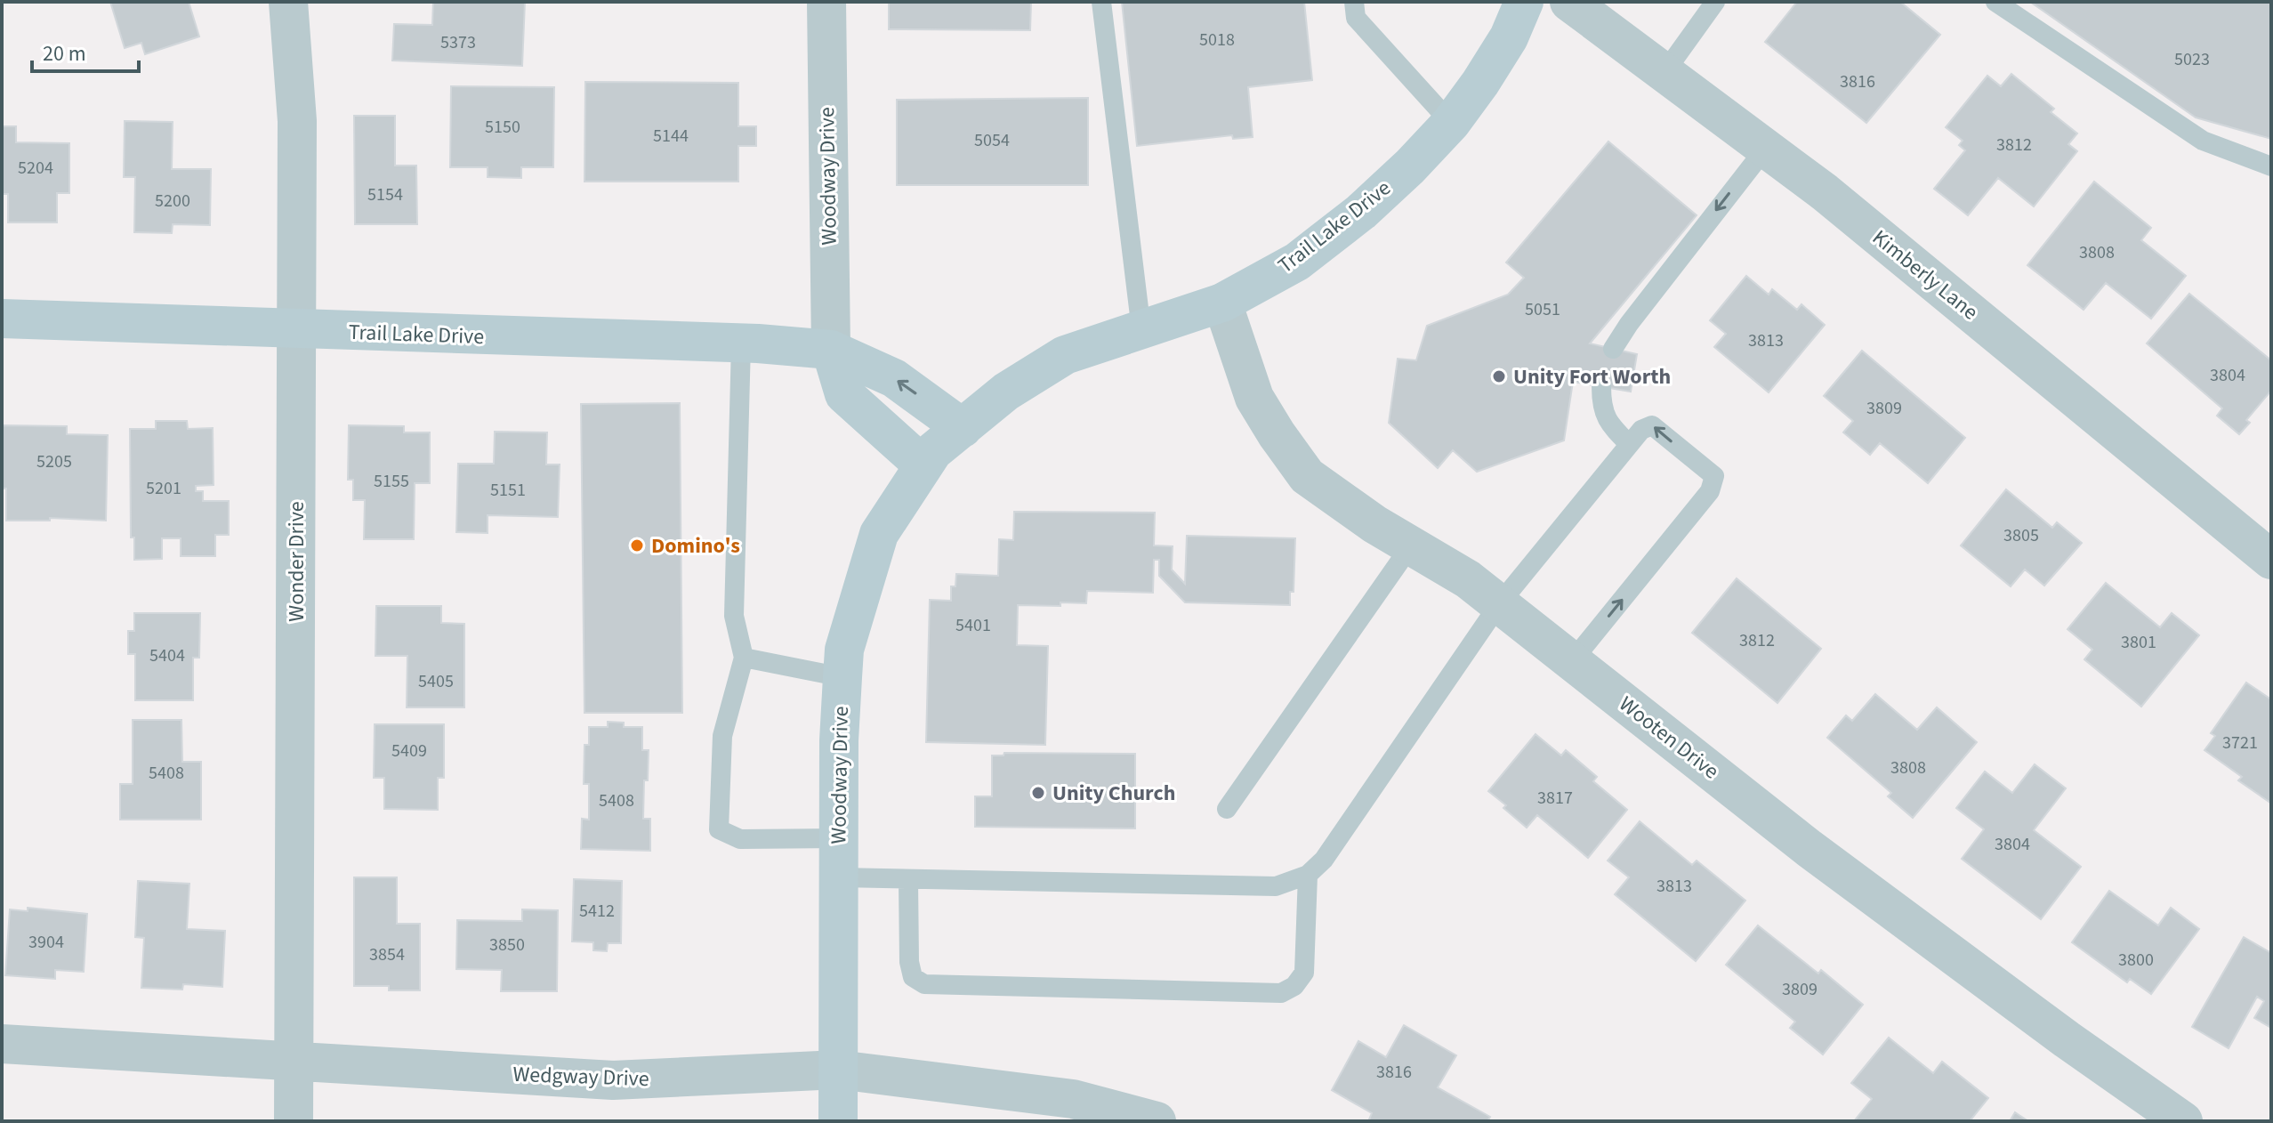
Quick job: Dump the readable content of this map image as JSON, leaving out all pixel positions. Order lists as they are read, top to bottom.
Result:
{
  "streets": {
    "street": [
      "Woodway Drive",
      "Trail Lake Drive",
      "Kimberly Lane",
      "Wonder Drive",
      "Wooten Drive",
      "Wedgway Drive"
    ]
  },
  "crossings": [
    ["Woodway Drive", "Trail Lake Drive"],
    ["Woodway Drive", "Wedgway Drive"],
    ["Trail Lake Drive", "Wonder Drive"],
    ["Trail Lake Drive", "Wooten Drive"],
    ["Wonder Drive", "Wedgway Drive"]
  ],
  "places": ["Unity Fort Worth", "Domino's", "Unity Church"],
  "house_numbers": [
    "5018",
    "5373",
    "5023",
    "3816",
    "5150",
    "5144",
    "5054",
    "3812",
    "5204",
    "5154",
    "5200",
    "3808",
    "5051",
    "3813",
    "3804",
    "3809",
    "5205",
    "5155",
    "5201",
    "5151",
    "3805",
    "5401",
    "3812",
    "3801",
    "5404",
    "5405",
    "3721",
    "5409",
    "3808",
    "5408",
    "3817",
    "5408",
    "3804",
    "3813",
    "5412",
    "3904",
    "3850",
    "3854",
    "3800",
    "3809",
    "3816"
  ],
  "scale_bar": "20 m"
}
